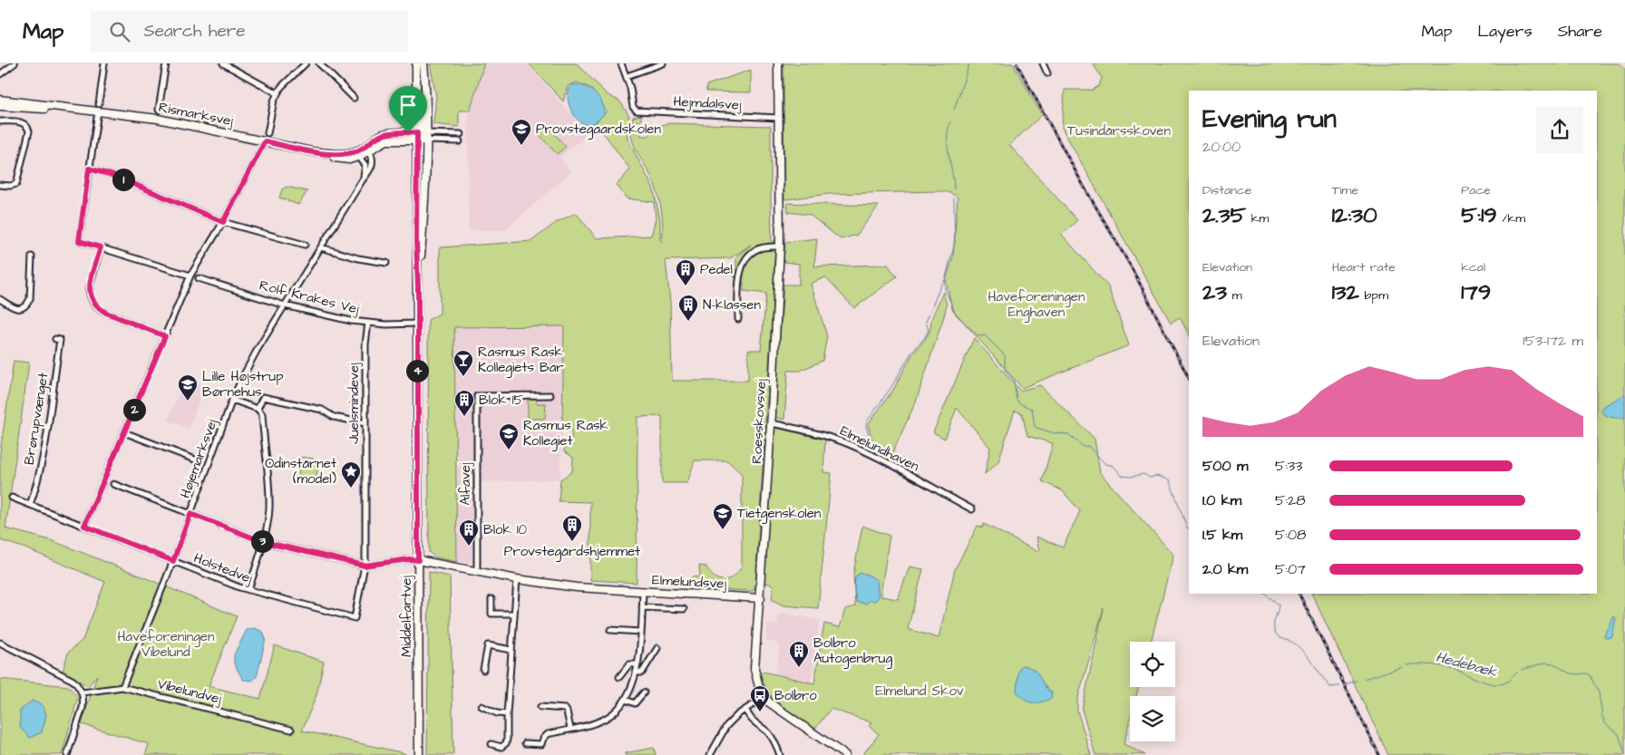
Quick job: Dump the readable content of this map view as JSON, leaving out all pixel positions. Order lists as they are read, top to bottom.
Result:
{
  "streets": {
    "main road": [
      "Rismarksvej",
      "Roesskovsvej",
      "Elmelundsvej",
      "Middelfartvej"
    ],
    "street": [
      "Hejmdalsvej",
      "Rolf Krakes Vej",
      "Juelsmindevej",
      "Brørupvænget",
      "Elmelundhaven",
      "Højemarksvej",
      "Alfavej",
      "Holstedvej",
      "Vibelundvej"
    ]
  },
  "crossings": [
    ["Hejmdalsvej", "Roesskovsvej"],
    ["Rismarksvej", "Højemarksvej"],
    ["Rismarksvej", "Middelfartvej"],
    ["Rolf Krakes Vej", "Juelsmindevej"],
    ["Rolf Krakes Vej", "Højemarksvej"],
    ["Rolf Krakes Vej", "Middelfartvej"],
    ["Juelsmindevej", "Holstedvej"],
    ["Brørupvænget", "Holstedvej"],
    ["Roesskovsvej", "Elmelundhaven"],
    ["Roesskovsvej", "Elmelundsvej"],
    ["Højemarksvej", "Holstedvej"],
    ["Højemarksvej", "Vibelundvej"],
    ["Alfavej", "Elmelundsvej"],
    ["Elmelundsvej", "Middelfartvej"]
  ],
  "water": ["Hedebæk"],
  "parks": [
    "Tusindårsskoven",
    "Haveforeningen Enghaven",
    "Haveforeningen Vibelund",
    "Elmelund Skov"
  ],
  "places": {
    "school or university": [
      "Provstegaardskolen",
      "Lille Højstrup Børnehus",
      "Rasmus Rask Kollegiet",
      "Tietgenskolen"
    ],
    "building": [
      "Pedel",
      "N-klassen",
      "Blok 15",
      "Provstegårdshjemmet",
      "Blok 10",
      "Bolbro Autogenbrug"
    ],
    "bar": ["Rasmus Rask Kollegiets Bar"],
    "place": ["Odinstårnet (model)"],
    "bus stop": ["Bolbro"]
  },
  "page": {
    "header": "Map",
    "search": "Search here",
    "nav": ["Map", "Layers", "Share"],
    "heading": ["Evening run", "20:00"],
    "stats": [
      ["Distance", "2.35 km"],
      ["Time", "12:30"],
      ["Pace", "5:19 /km"],
      ["Elevation", "23 m"],
      ["Heart rate", "132 bpm"],
      ["kcal", "179"]
    ],
    "pins": [
      "1",
      "4",
      "2",
      "3"
    ],
    "chart": ["Elevation", "153–172 m"],
    "list": [
      {
        "name": "500 m",
        "note": "5:33"
      },
      {
        "name": "1.0 km",
        "note": "5:28"
      },
      {
        "name": "1.5 km",
        "note": "5:08"
      },
      {
        "name": "2.0 km",
        "note": "5:07"
      }
    ]
  }
}
